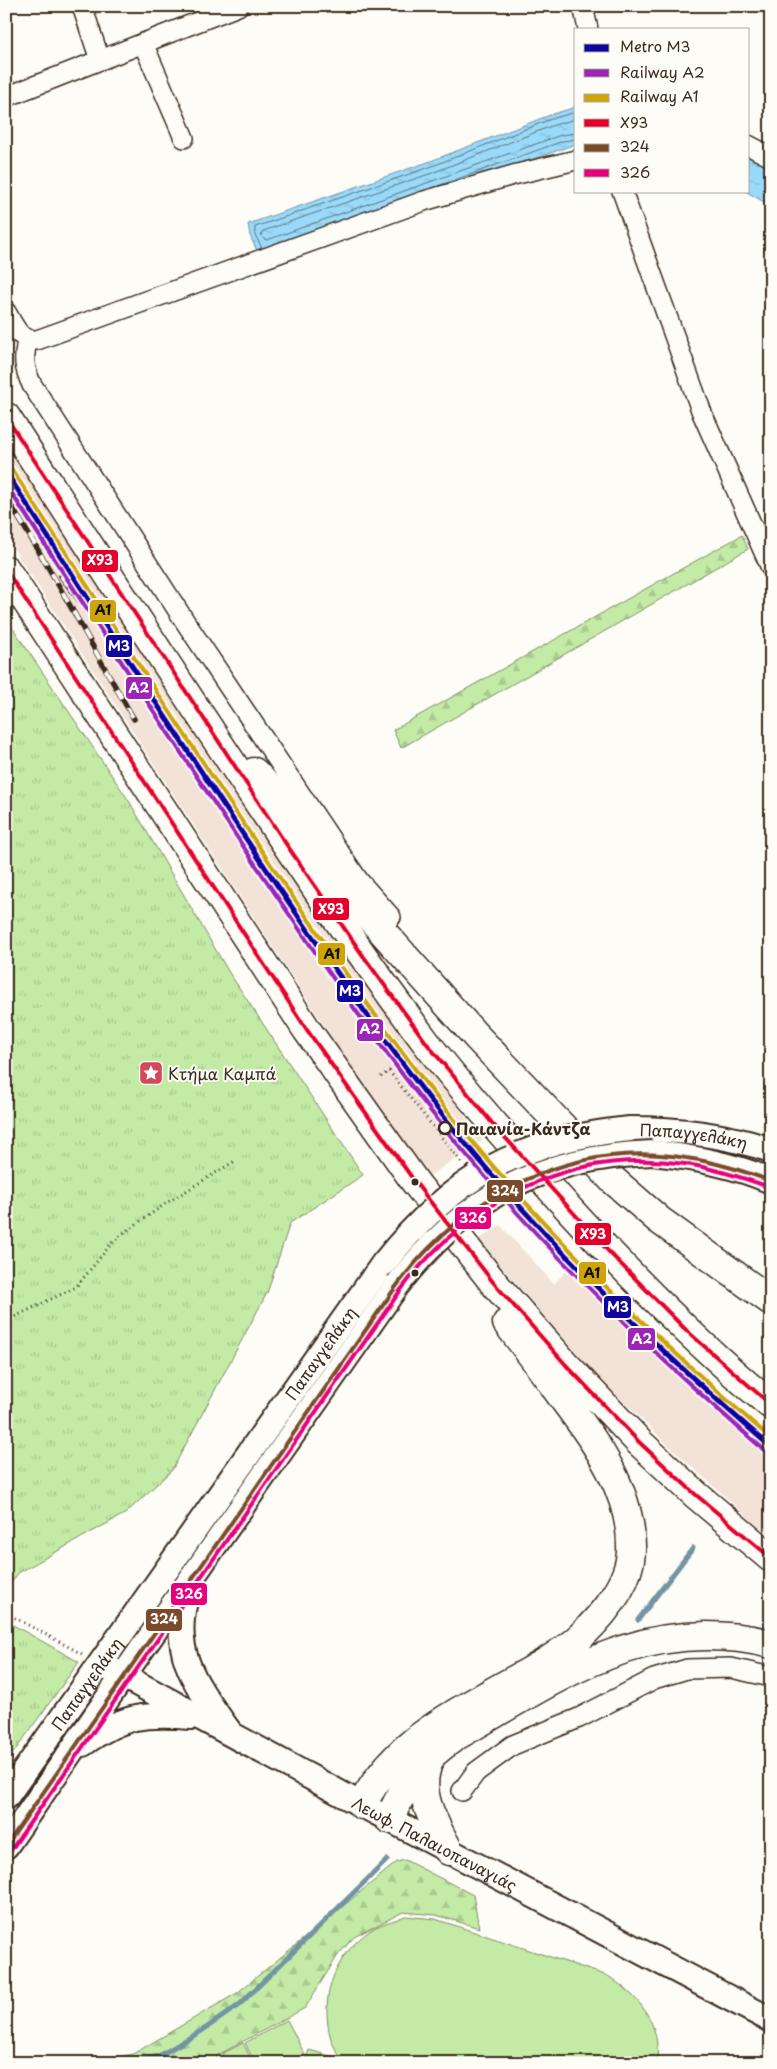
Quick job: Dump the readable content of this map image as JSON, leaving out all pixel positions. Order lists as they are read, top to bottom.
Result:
{
  "streets": {
    "street": ["Παπαγγελάκη", "Λεωφ. Παλαιοπαναγιάς"]
  },
  "crossings": [
    ["Παπαγγελάκη", "Λεωφ. Παλαιοπαναγιάς"]
  ],
  "places": {
    "place": ["Kτήμα Καμπά"],
    "other": ["Παιανία-Κάντζα"]
  },
  "lines": [
    "transit line X93",
    "rail line A1",
    "metro line Μ3",
    "rail line A2",
    "transit line 324",
    "transit line 326"
  ],
  "legend": [
    "Metro Μ3",
    "Railway A2",
    "Railway A1",
    "X93",
    "324",
    "326"
  ]
}
